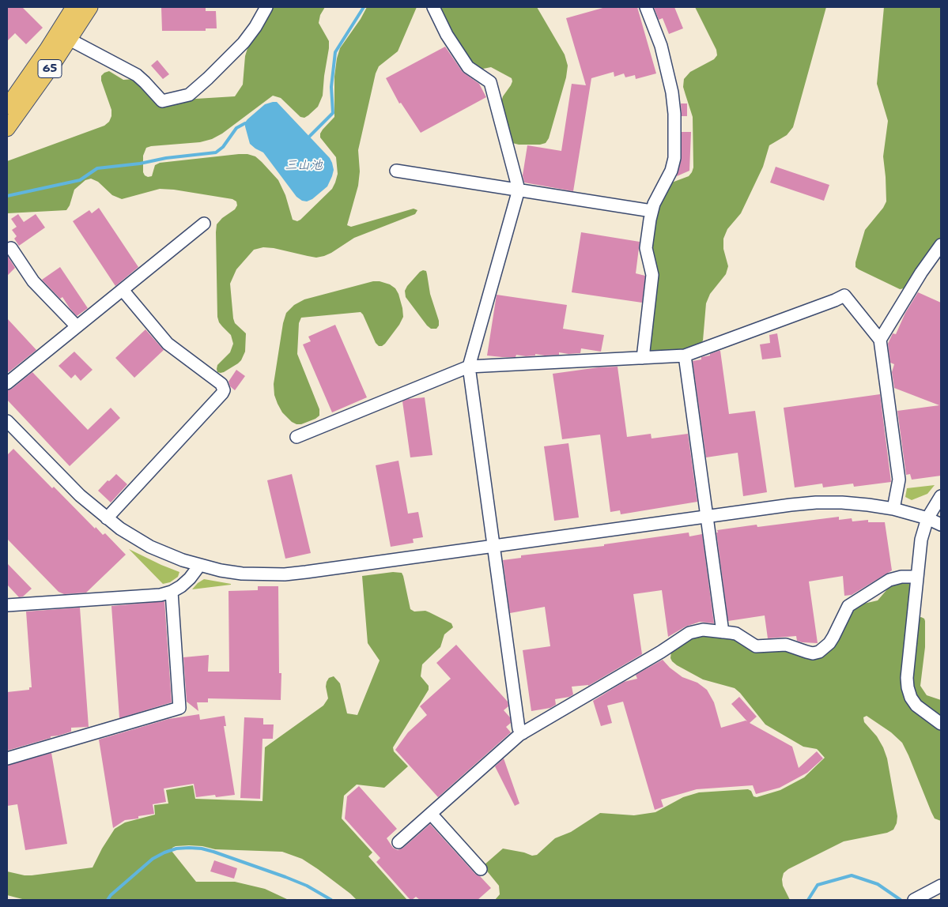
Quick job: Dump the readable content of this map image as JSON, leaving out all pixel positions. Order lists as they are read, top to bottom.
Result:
{
  "streets": {
    "main road": ["65"]
  },
  "water": ["三山池"]
}
